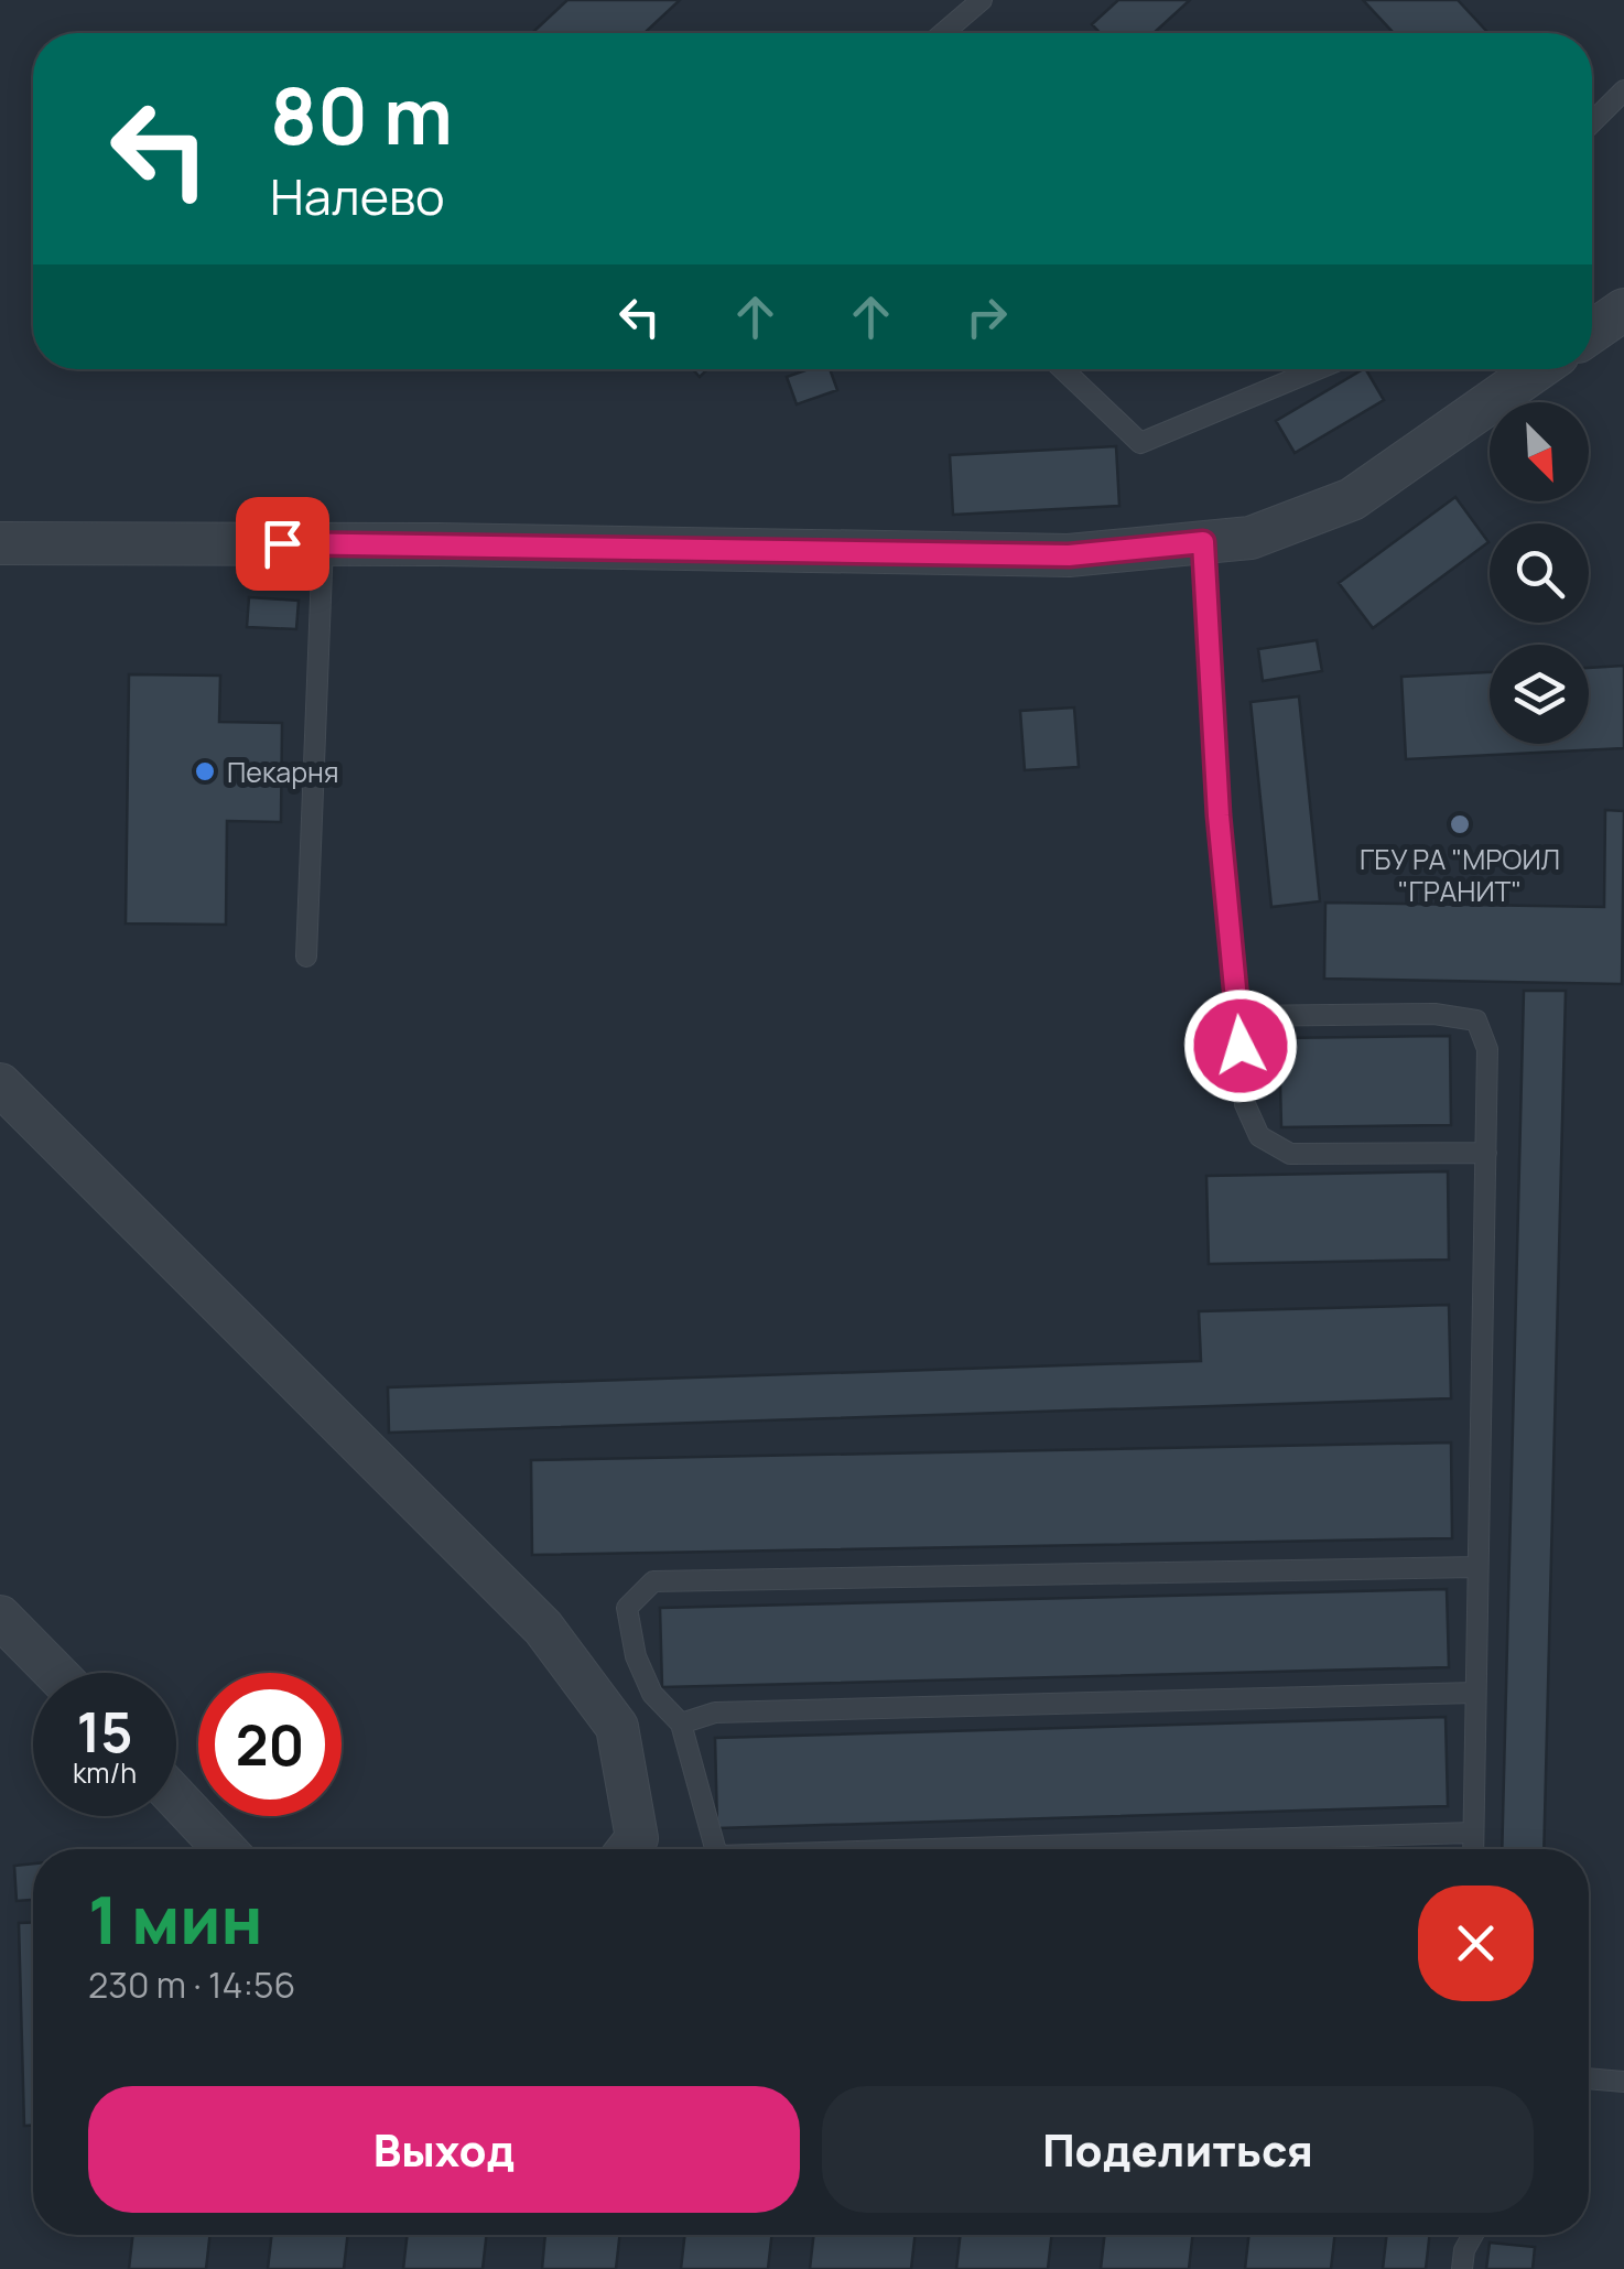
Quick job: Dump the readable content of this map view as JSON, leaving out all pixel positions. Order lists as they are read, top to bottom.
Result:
{
  "places": ["Пекарня", "ГБУ РА \"МРОИЛ \"ГРАНИТ\""],
  "north": "bottom right",
  "page": {
    "turn": ["80 m", "Налево"],
    "speed": "15 km/h",
    "limit": "20",
    "heading": ["1 мин", "230 m · 14:56"],
    "buttons": ["Выход", "Поделиться"]
  }
}
